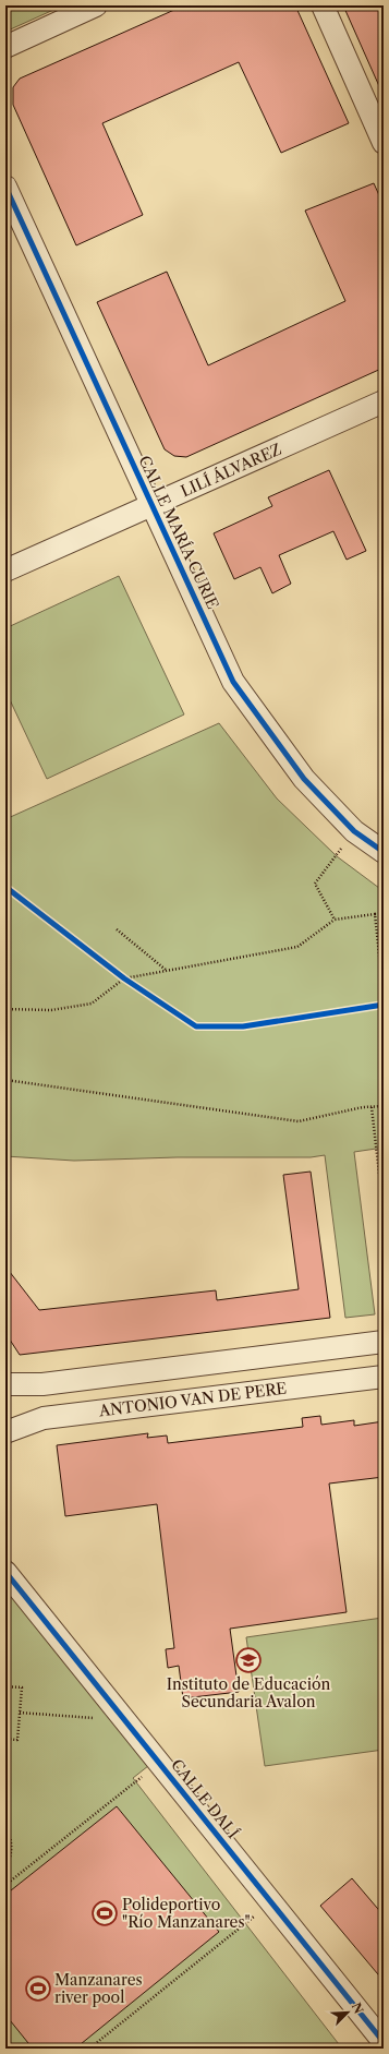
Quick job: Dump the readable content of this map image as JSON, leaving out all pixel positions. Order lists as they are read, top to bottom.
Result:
{
  "streets": {
    "street": [
      "LILÍ ÁLVAREZ",
      "CALLE MARÍA CURIE",
      "ANTONIO VAN DE PERE",
      "CALLE DALÍ"
    ]
  },
  "crossings": [
    ["LILÍ ÁLVAREZ", "CALLE MARÍA CURIE"]
  ],
  "places": {
    "school or university": ["Instituto de Educación Secundaria Avalon"],
    "sports": ["Polideportivo \"Río Manzanares\"", "Manzanares river pool"]
  },
  "north": "top right"
}
